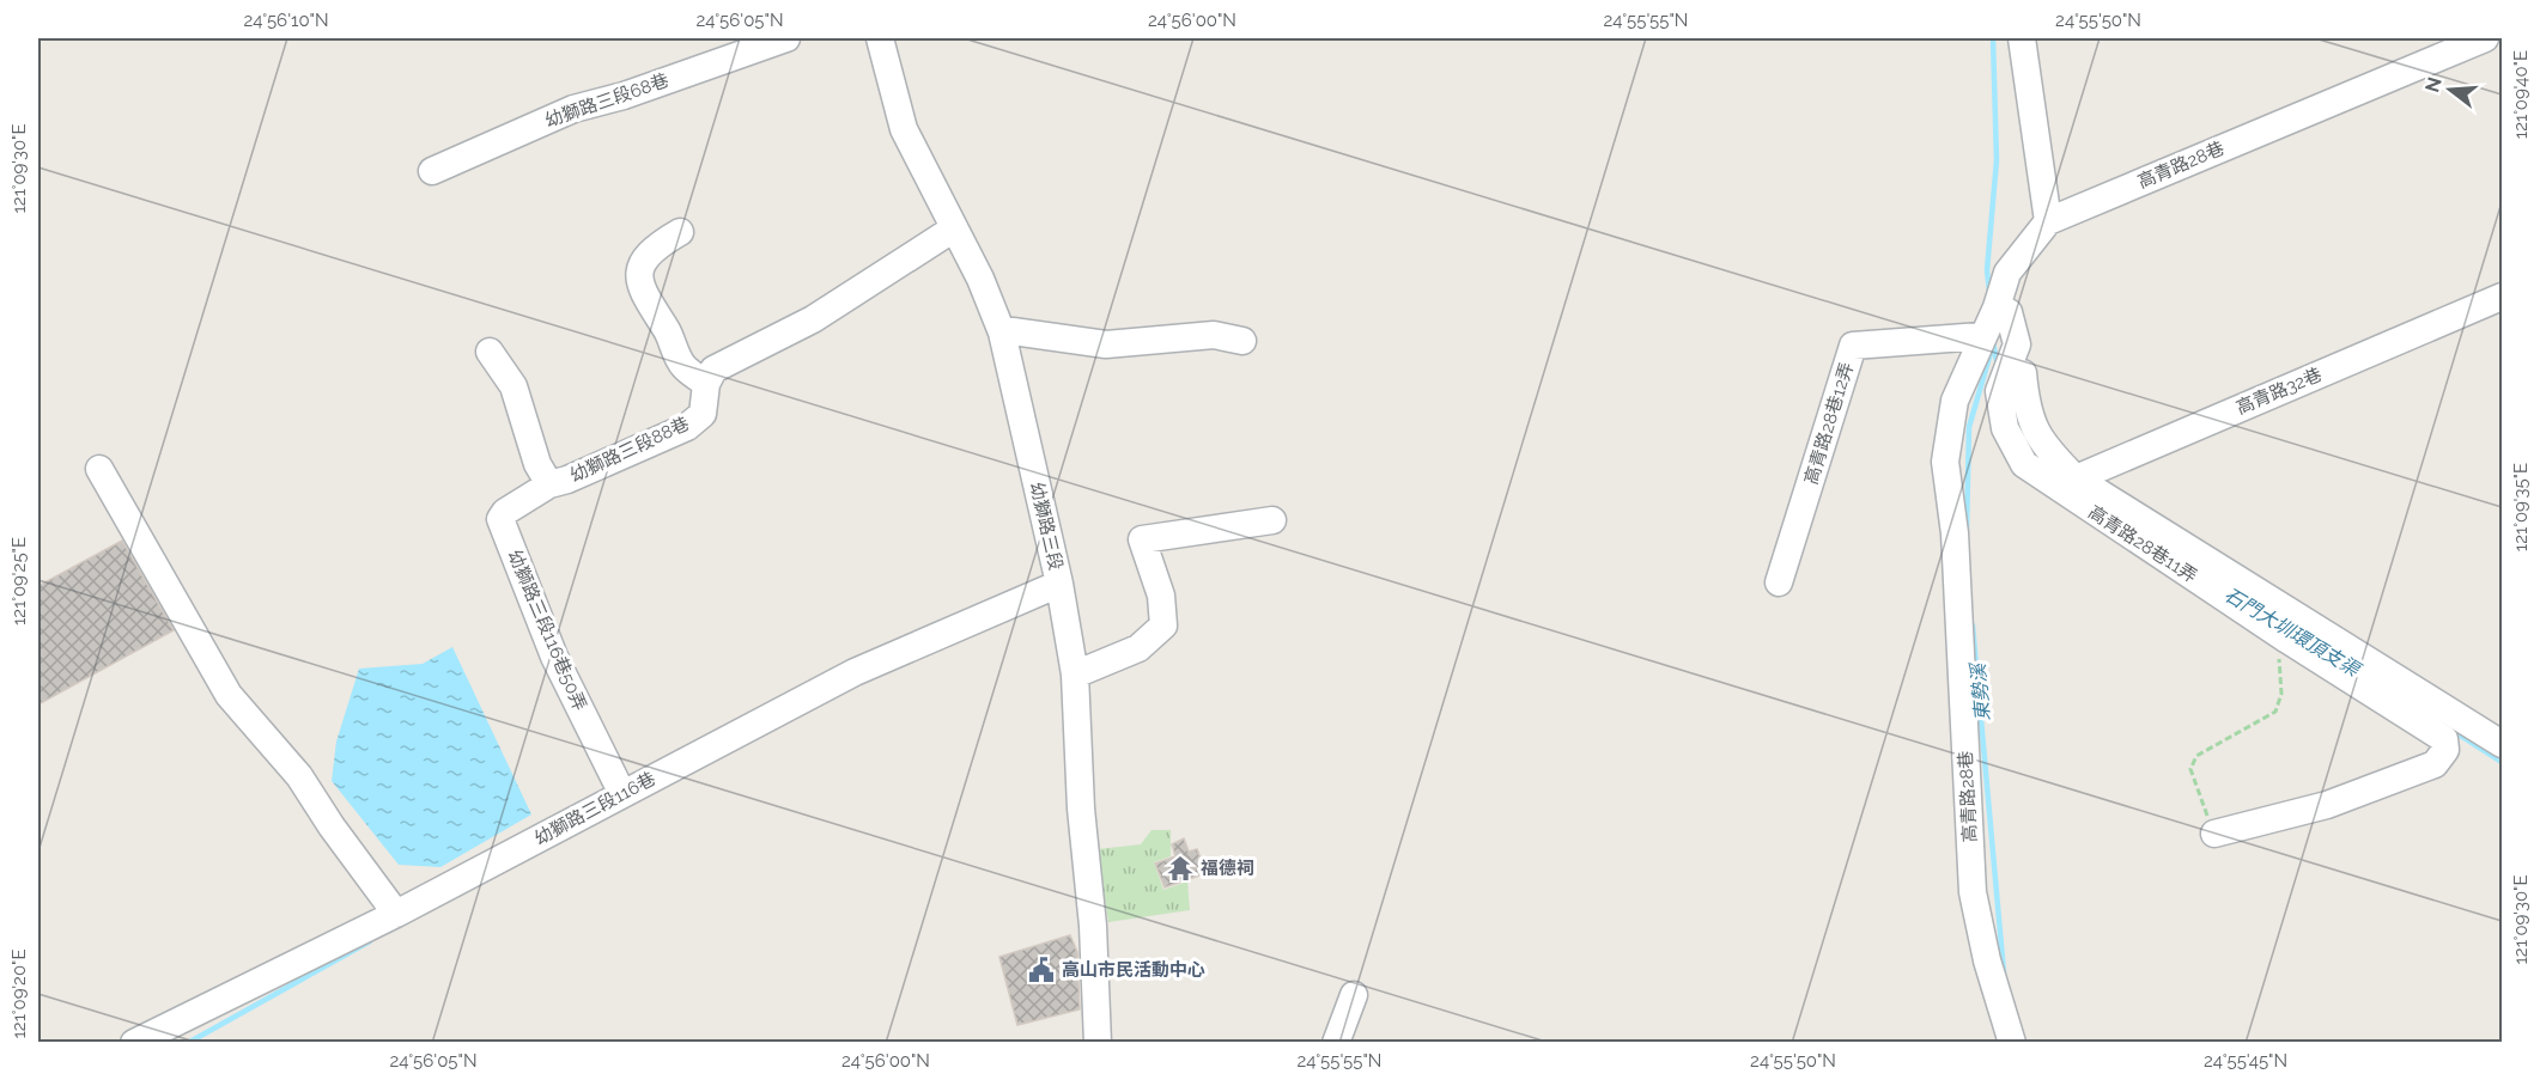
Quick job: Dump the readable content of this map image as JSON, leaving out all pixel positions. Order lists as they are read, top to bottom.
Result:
{
  "streets": {
    "street": [
      "幼獅路三段68巷",
      "高青路28巷",
      "高青路32巷",
      "高青路28巷12弄",
      "幼獅路三段88巷",
      "幼獅路三段",
      "高青路28巷11弄",
      "幼獅路三段116巷50弄",
      "幼獅路三段116巷"
    ]
  },
  "crossings": [
    ["高青路28巷", "高青路28巷12弄"],
    ["高青路28巷", "高青路28巷11弄"],
    ["高青路32巷", "高青路28巷11弄"],
    ["幼獅路三段88巷", "幼獅路三段116巷50弄"],
    ["幼獅路三段", "幼獅路三段116巷"],
    ["幼獅路三段116巷50弄", "幼獅路三段116巷"]
  ],
  "water": ["石門大圳環頂支渠", "東勢溪"],
  "places": {
    "temple": ["福德祠"],
    "public building": ["高山市民活動中心"]
  },
  "north": "left",
  "coordinates": [
    "24°56'10\"N",
    "24°56'05\"N",
    "24°56'00\"N",
    "24°55'55\"N",
    "24°55'50\"N",
    "121°09'40\"E",
    "121°09'30\"E",
    "121°09'35\"E",
    "121°09'25\"E",
    "121°09'20\"E",
    "24°55'45\"N"
  ]
}
